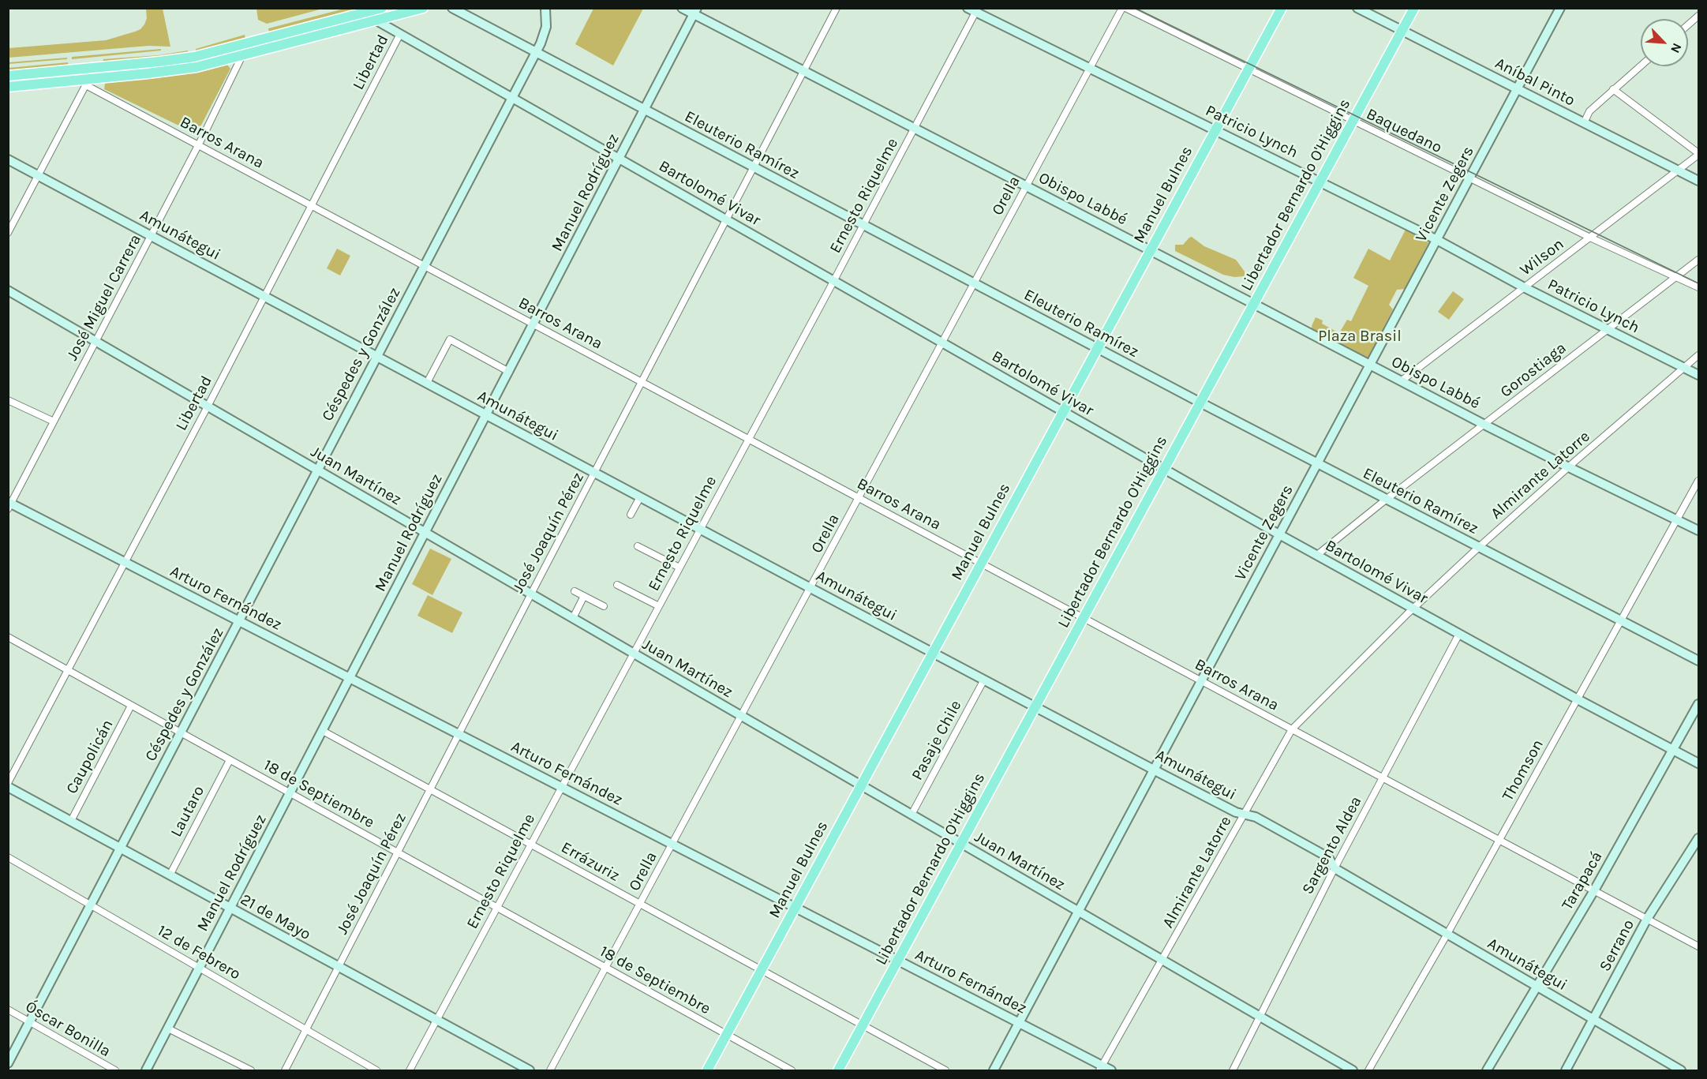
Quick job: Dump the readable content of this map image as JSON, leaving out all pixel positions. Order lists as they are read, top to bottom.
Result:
{
  "streets": {
    "main road": ["Manuel Bulnes", "Libertador Bernardo O'Higgins"],
    "street": [
      "Libertad",
      "Aníbal Pinto",
      "Baquedano",
      "Patricio Lynch",
      "Barros Arana",
      "Eleuterio Ramírez",
      "Manuel Rodríguez",
      "Bartolomé Vivar",
      "Vicente Zegers",
      "Ernesto Riquelme",
      "Orella",
      "Obispo Labbé",
      "Amunátegui",
      "Wilson",
      "José Miguel Carrera",
      "Céspedes y González",
      "Gorostiaga",
      "Almirante Latorre",
      "Juan Martínez",
      "José Joaquín Pérez",
      "Arturo Fernández",
      "Pasaje Chile",
      "Caupolicán",
      "Thomson",
      "18 de Septiembre",
      "Lautaro",
      "Sargento Aldea",
      "Errázuriz",
      "Tarapacá",
      "21 de Mayo",
      "Serrano",
      "12 de Febrero",
      "Óscar Bonilla"
    ]
  },
  "crossings": [
    ["Libertad", "Barros Arana"],
    ["Libertad", "Bartolomé Vivar"],
    ["Libertad", "Amunátegui"],
    ["Libertad", "Juan Martínez"],
    ["Libertad", "Arturo Fernández"],
    ["Libertad", "18 de Septiembre"],
    ["Aníbal Pinto", "Vicente Zegers"],
    ["Aníbal Pinto", "Libertador Bernardo O'Higgins"],
    ["Aníbal Pinto", "Wilson"],
    ["Baquedano", "Vicente Zegers"],
    ["Baquedano", "Manuel Bulnes"],
    ["Baquedano", "Libertador Bernardo O'Higgins"],
    ["Baquedano", "Orella"],
    ["Baquedano", "Wilson"],
    ["Baquedano", "Gorostiaga"],
    ["Patricio Lynch", "Vicente Zegers"],
    ["Patricio Lynch", "Manuel Bulnes"],
    ["Patricio Lynch", "Libertador Bernardo O'Higgins"],
    ["Patricio Lynch", "Ernesto Riquelme"],
    ["Patricio Lynch", "Orella"],
    ["Patricio Lynch", "Wilson"],
    ["Patricio Lynch", "Gorostiaga"],
    ["Patricio Lynch", "Almirante Latorre"],
    ["Barros Arana", "Manuel Rodríguez"],
    ["Barros Arana", "Vicente Zegers"],
    ["Barros Arana", "Manuel Bulnes"],
    ["Barros Arana", "Libertador Bernardo O'Higgins"],
    ["Barros Arana", "Ernesto Riquelme"],
    ["Barros Arana", "Orella"],
    ["Barros Arana", "José Miguel Carrera"],
    ["Barros Arana", "Céspedes y González"],
    ["Barros Arana", "Almirante Latorre"],
    ["Barros Arana", "José Joaquín Pérez"],
    ["Barros Arana", "Thomson"],
    ["Barros Arana", "Sargento Aldea"],
    ["Barros Arana", "Tarapacá"],
    ["Barros Arana", "Serrano"],
    ["Eleuterio Ramírez", "Manuel Rodríguez"],
    ["Eleuterio Ramírez", "Vicente Zegers"],
    ["Eleuterio Ramírez", "Manuel Bulnes"],
    ["Eleuterio Ramírez", "Libertador Bernardo O'Higgins"],
    ["Eleuterio Ramírez", "Ernesto Riquelme"],
    ["Eleuterio Ramírez", "Orella"],
    ["Eleuterio Ramírez", "Céspedes y González"],
    ["Eleuterio Ramírez", "Gorostiaga"],
    ["Eleuterio Ramírez", "Almirante Latorre"],
    ["Eleuterio Ramírez", "José Joaquín Pérez"],
    ["Eleuterio Ramírez", "Thomson"],
    ["Manuel Rodríguez", "Bartolomé Vivar"],
    ["Manuel Rodríguez", "Obispo Labbé"],
    ["Manuel Rodríguez", "Amunátegui"],
    ["Manuel Rodríguez", "Juan Martínez"],
    ["Manuel Rodríguez", "Arturo Fernández"],
    ["Manuel Rodríguez", "18 de Septiembre"],
    ["Manuel Rodríguez", "Errázuriz"],
    ["Manuel Rodríguez", "21 de Mayo"],
    ["Manuel Rodríguez", "12 de Febrero"],
    ["Bartolomé Vivar", "Vicente Zegers"],
    ["Bartolomé Vivar", "Manuel Bulnes"],
    ["Bartolomé Vivar", "Libertador Bernardo O'Higgins"],
    ["Bartolomé Vivar", "Ernesto Riquelme"],
    ["Bartolomé Vivar", "Orella"],
    ["Bartolomé Vivar", "Céspedes y González"],
    ["Bartolomé Vivar", "Gorostiaga"],
    ["Bartolomé Vivar", "Almirante Latorre"],
    ["Bartolomé Vivar", "José Joaquín Pérez"],
    ["Bartolomé Vivar", "Thomson"],
    ["Bartolomé Vivar", "Sargento Aldea"],
    ["Bartolomé Vivar", "Tarapacá"],
    ["Vicente Zegers", "Obispo Labbé"],
    ["Vicente Zegers", "Amunátegui"],
    ["Vicente Zegers", "Juan Martínez"],
    ["Vicente Zegers", "Arturo Fernández"],
    ["Manuel Bulnes", "Obispo Labbé"],
    ["Manuel Bulnes", "Amunátegui"],
    ["Manuel Bulnes", "Juan Martínez"],
    ["Manuel Bulnes", "Arturo Fernández"],
    ["Manuel Bulnes", "18 de Septiembre"],
    ["Manuel Bulnes", "Errázuriz"],
    ["Libertador Bernardo O'Higgins", "Obispo Labbé"],
    ["Libertador Bernardo O'Higgins", "Amunátegui"],
    ["Libertador Bernardo O'Higgins", "Juan Martínez"],
    ["Libertador Bernardo O'Higgins", "Arturo Fernández"],
    ["Libertador Bernardo O'Higgins", "Errázuriz"],
    ["Ernesto Riquelme", "Obispo Labbé"],
    ["Ernesto Riquelme", "Amunátegui"],
    ["Ernesto Riquelme", "Juan Martínez"],
    ["Ernesto Riquelme", "Arturo Fernández"],
    ["Ernesto Riquelme", "18 de Septiembre"],
    ["Ernesto Riquelme", "Errázuriz"],
    ["Ernesto Riquelme", "21 de Mayo"],
    ["Orella", "Obispo Labbé"],
    ["Orella", "Amunátegui"],
    ["Orella", "Juan Martínez"],
    ["Orella", "Arturo Fernández"],
    ["Orella", "18 de Septiembre"],
    ["Orella", "Errázuriz"],
    ["Obispo Labbé", "Wilson"],
    ["Obispo Labbé", "Gorostiaga"],
    ["Obispo Labbé", "Almirante Latorre"],
    ["Obispo Labbé", "José Joaquín Pérez"],
    ["Obispo Labbé", "Thomson"],
    ["Amunátegui", "José Miguel Carrera"],
    ["Amunátegui", "Céspedes y González"],
    ["Amunátegui", "Almirante Latorre"],
    ["Amunátegui", "José Joaquín Pérez"],
    ["Amunátegui", "Pasaje Chile"],
    ["Amunátegui", "Thomson"],
    ["Amunátegui", "Sargento Aldea"],
    ["Amunátegui", "Tarapacá"],
    ["Amunátegui", "Serrano"],
    ["José Miguel Carrera", "Juan Martínez"],
    ["José Miguel Carrera", "Arturo Fernández"],
    ["Céspedes y González", "Juan Martínez"],
    ["Céspedes y González", "Arturo Fernández"],
    ["Céspedes y González", "18 de Septiembre"],
    ["Céspedes y González", "21 de Mayo"],
    ["Céspedes y González", "12 de Febrero"],
    ["Céspedes y González", "Óscar Bonilla"],
    ["Almirante Latorre", "Juan Martínez"],
    ["Almirante Latorre", "Arturo Fernández"],
    ["Juan Martínez", "José Joaquín Pérez"],
    ["Juan Martínez", "Pasaje Chile"],
    ["Juan Martínez", "Sargento Aldea"],
    ["José Joaquín Pérez", "Arturo Fernández"],
    ["José Joaquín Pérez", "18 de Septiembre"],
    ["José Joaquín Pérez", "Errázuriz"],
    ["José Joaquín Pérez", "21 de Mayo"],
    ["José Joaquín Pérez", "12 de Febrero"],
    ["Caupolicán", "18 de Septiembre"],
    ["Caupolicán", "21 de Mayo"],
    ["18 de Septiembre", "Lautaro"],
    ["Lautaro", "21 de Mayo"]
  ],
  "parks": ["Plaza Brasil"],
  "north": "bottom right"
}
